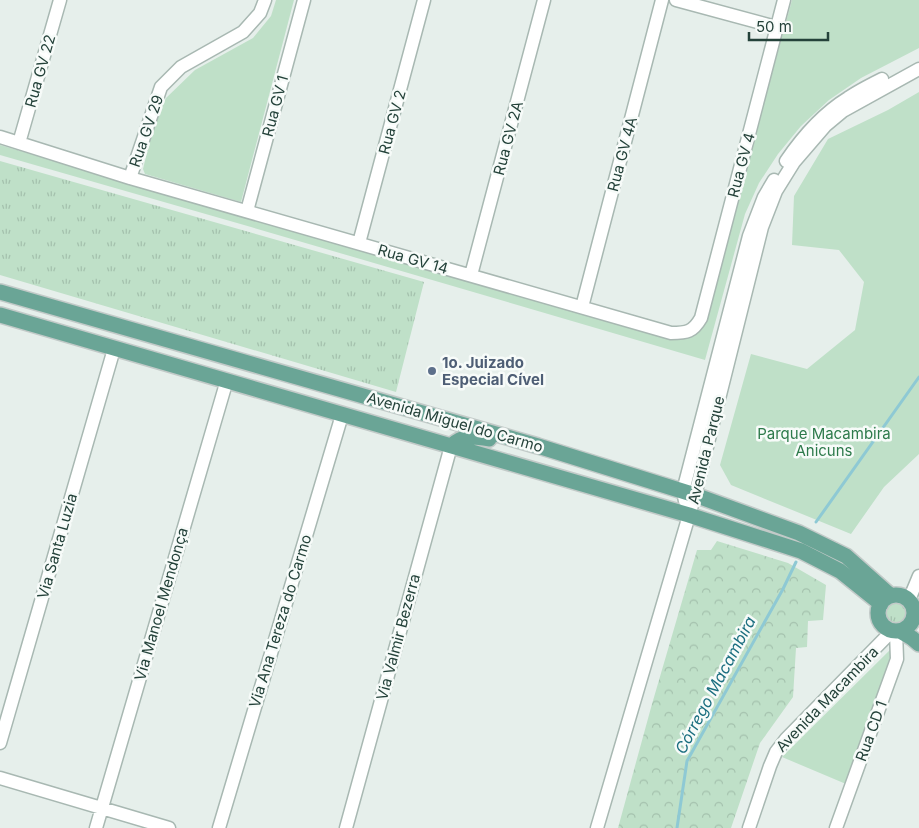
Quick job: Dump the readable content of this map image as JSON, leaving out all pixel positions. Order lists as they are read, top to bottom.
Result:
{
  "streets": {
    "main road": ["Avenida Miguel do Carmo"],
    "street": [
      "Rua GV 22",
      "Rua GV 1",
      "Rua GV 2",
      "Rua GV 29",
      "Rua GV 2A",
      "Rua GV 4A",
      "Rua GV 4",
      "Rua GV 14",
      "Avenida Parque",
      "Via Santa Luzia",
      "Via Manoel Mendonça",
      "Via Ana Tereza do Carmo",
      "Via Valmir Bezerra",
      "Avenida Macambira",
      "Rua CD 1"
    ]
  },
  "crossings": [
    ["Rua GV 22", "Rua GV 29"],
    ["Rua GV 1", "Rua GV 14"],
    ["Rua GV 2", "Rua GV 14"],
    ["Rua GV 29", "Rua GV 14"],
    ["Rua GV 2A", "Rua GV 14"],
    ["Rua GV 4A", "Rua GV 14"],
    ["Rua GV 4", "Rua GV 14"],
    ["Avenida Miguel do Carmo", "Avenida Parque"],
    ["Avenida Miguel do Carmo", "Via Santa Luzia"],
    ["Avenida Miguel do Carmo", "Via Manoel Mendonça"],
    ["Avenida Miguel do Carmo", "Via Ana Tereza do Carmo"],
    ["Avenida Miguel do Carmo", "Via Valmir Bezerra"],
    ["Avenida Miguel do Carmo", "Avenida Macambira"],
    ["Avenida Miguel do Carmo", "Rua CD 1"],
    ["Avenida Macambira", "Rua CD 1"]
  ],
  "water": ["Córrego Macambira"],
  "parks": ["Parque Macambira Anicuns"],
  "places": ["1o. Juizado Especial Cível"],
  "scale_bar": "50 m"
}
